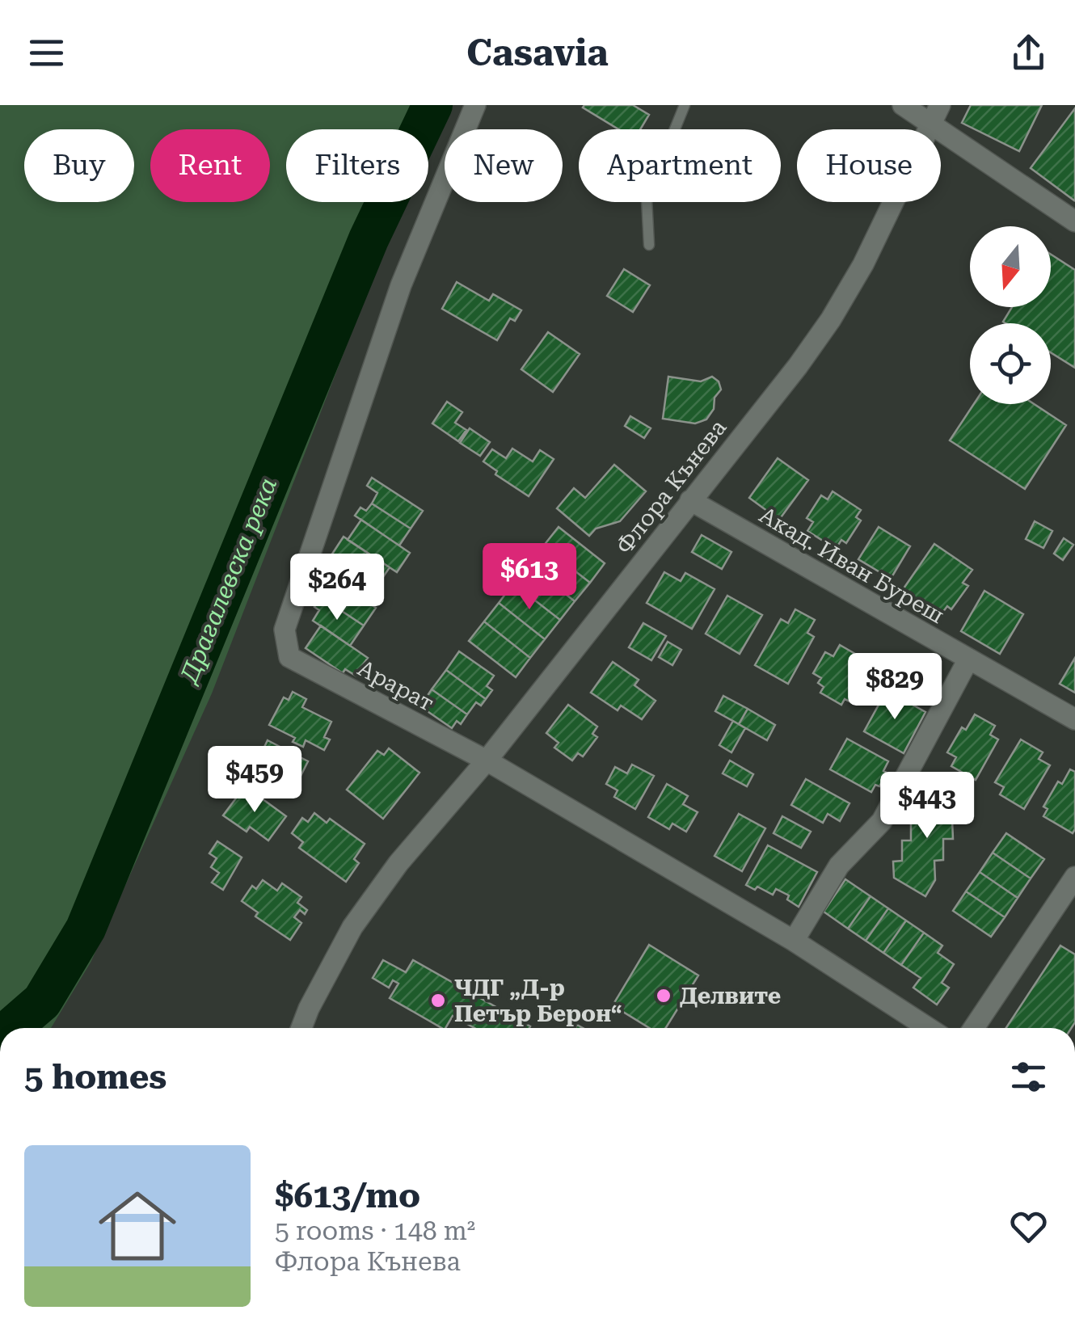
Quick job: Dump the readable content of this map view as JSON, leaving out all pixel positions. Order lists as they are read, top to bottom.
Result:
{
  "streets": {
    "street": ["Флора Кънева", "Акад. Иван Буреш", "Арарат"]
  },
  "crossings": [
    ["Флора Кънева", "Акад. Иван Буреш"],
    ["Флора Кънева", "Арарат"]
  ],
  "water": ["Драгалевска река"],
  "places": ["Делвите", "ЧДГ „Д-р Петър Берон“"],
  "north": "bottom",
  "page": {
    "header": "Casavia",
    "chip": [
      "Buy",
      "Rent",
      "Filters",
      "New",
      "Apartment",
      "House"
    ],
    "price": [
      "$613",
      "$264",
      "$829",
      "$459",
      "$443"
    ],
    "heading": "5 homes",
    "list": [
      {
        "name": "$613/mo",
        "note": "5 rooms · 148 m² · Флора Кънева"
      }
    ]
  }
}
